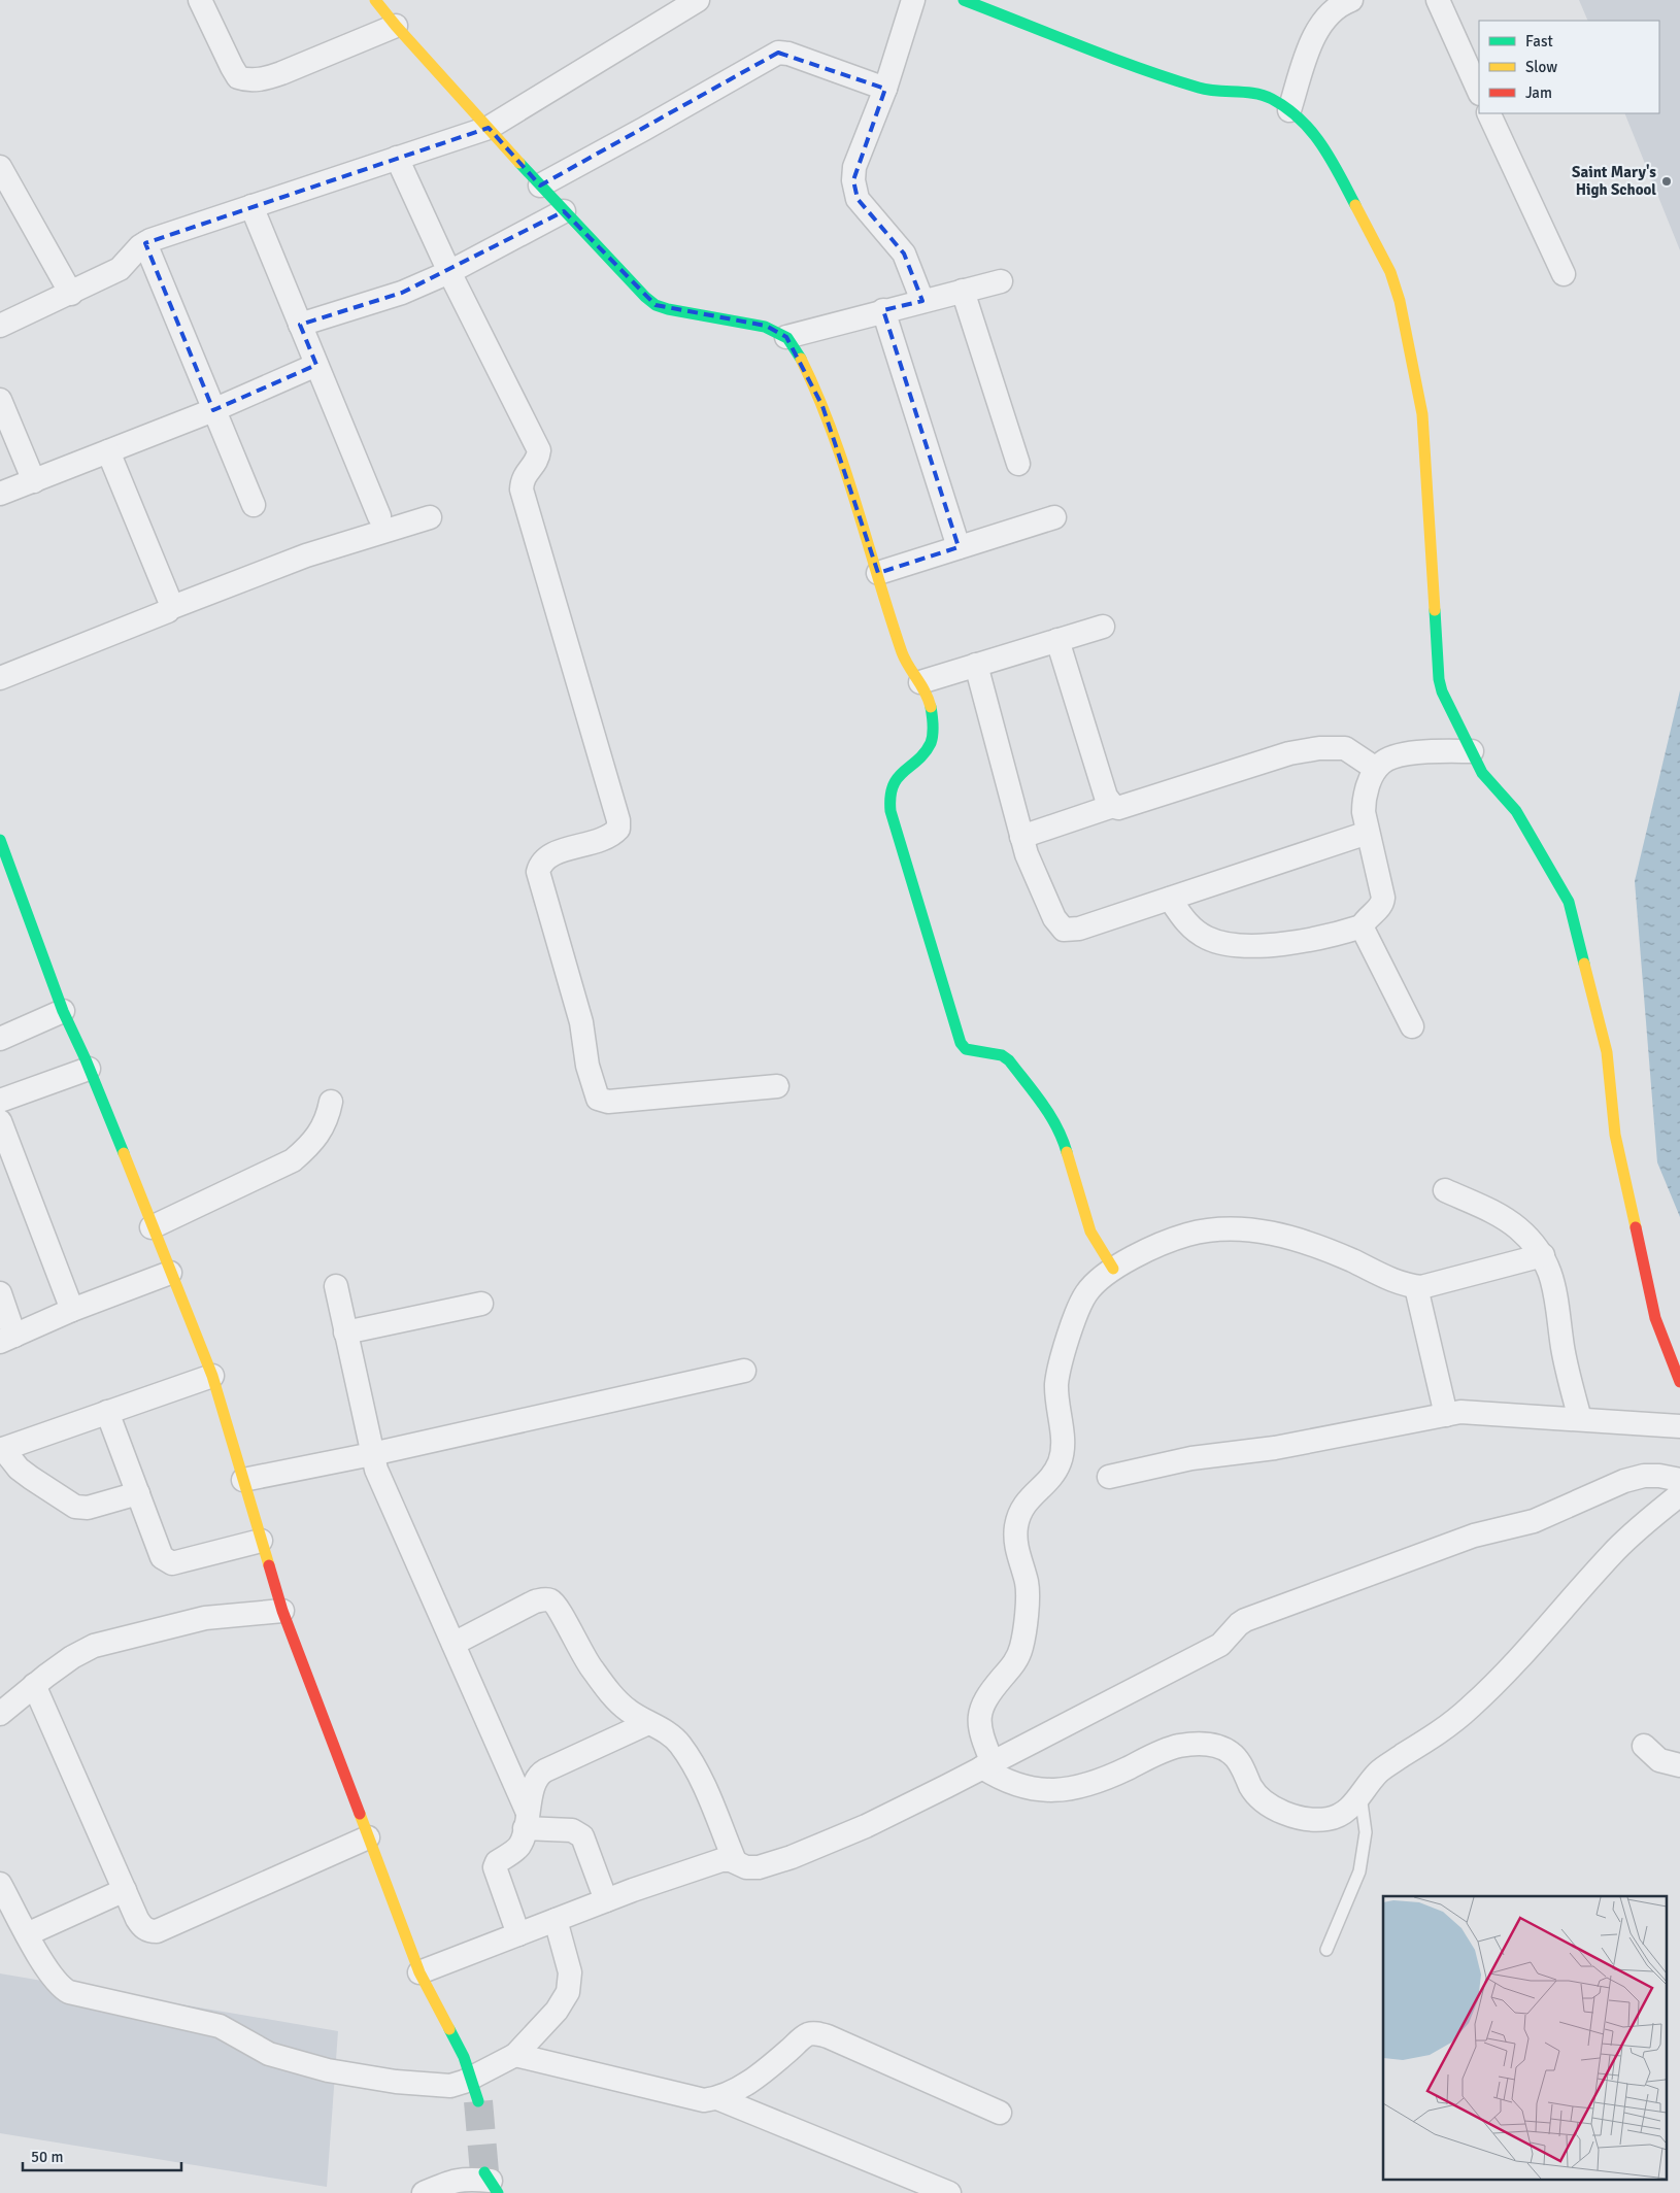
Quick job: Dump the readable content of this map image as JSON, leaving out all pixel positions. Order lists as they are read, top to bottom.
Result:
{
  "places": ["Saint Mary's High School"],
  "legend": ["Fast", "Slow", "Jam"],
  "scale_bar": "50 m"
}
